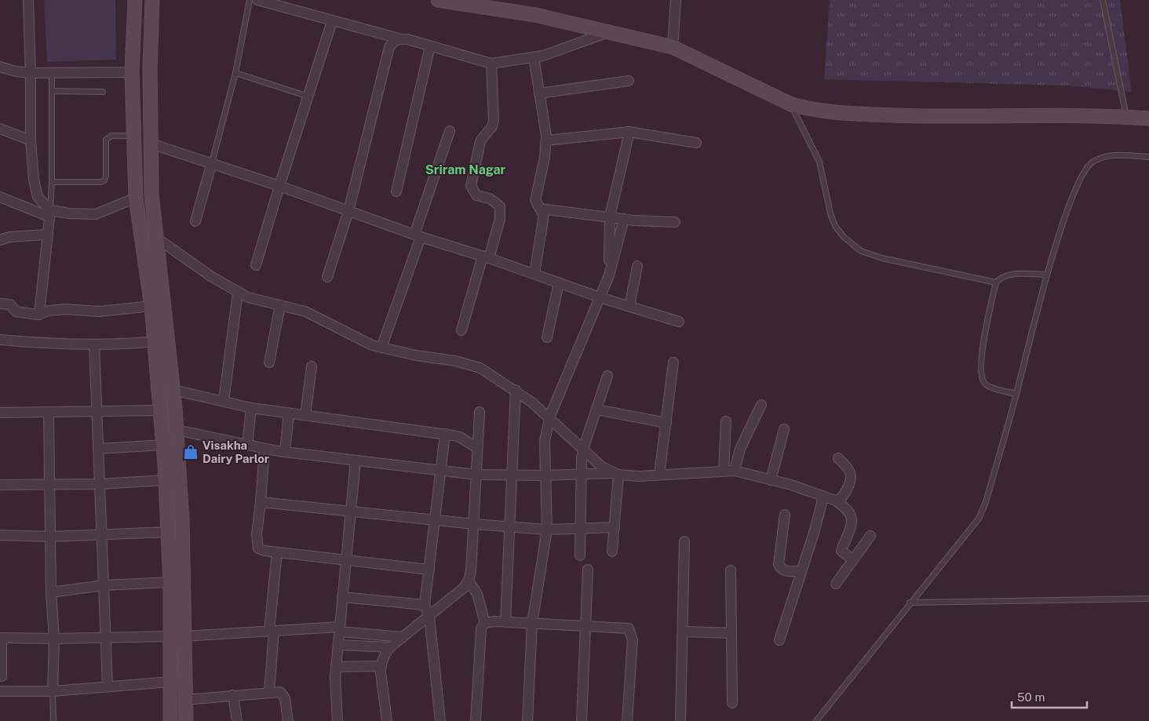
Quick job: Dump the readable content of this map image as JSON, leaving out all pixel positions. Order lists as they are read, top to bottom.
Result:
{
  "districts": ["Sriram Nagar"],
  "places": {
    "shop": ["Visakha Dairy Parlor"]
  },
  "scale_bar": "50 m"
}
